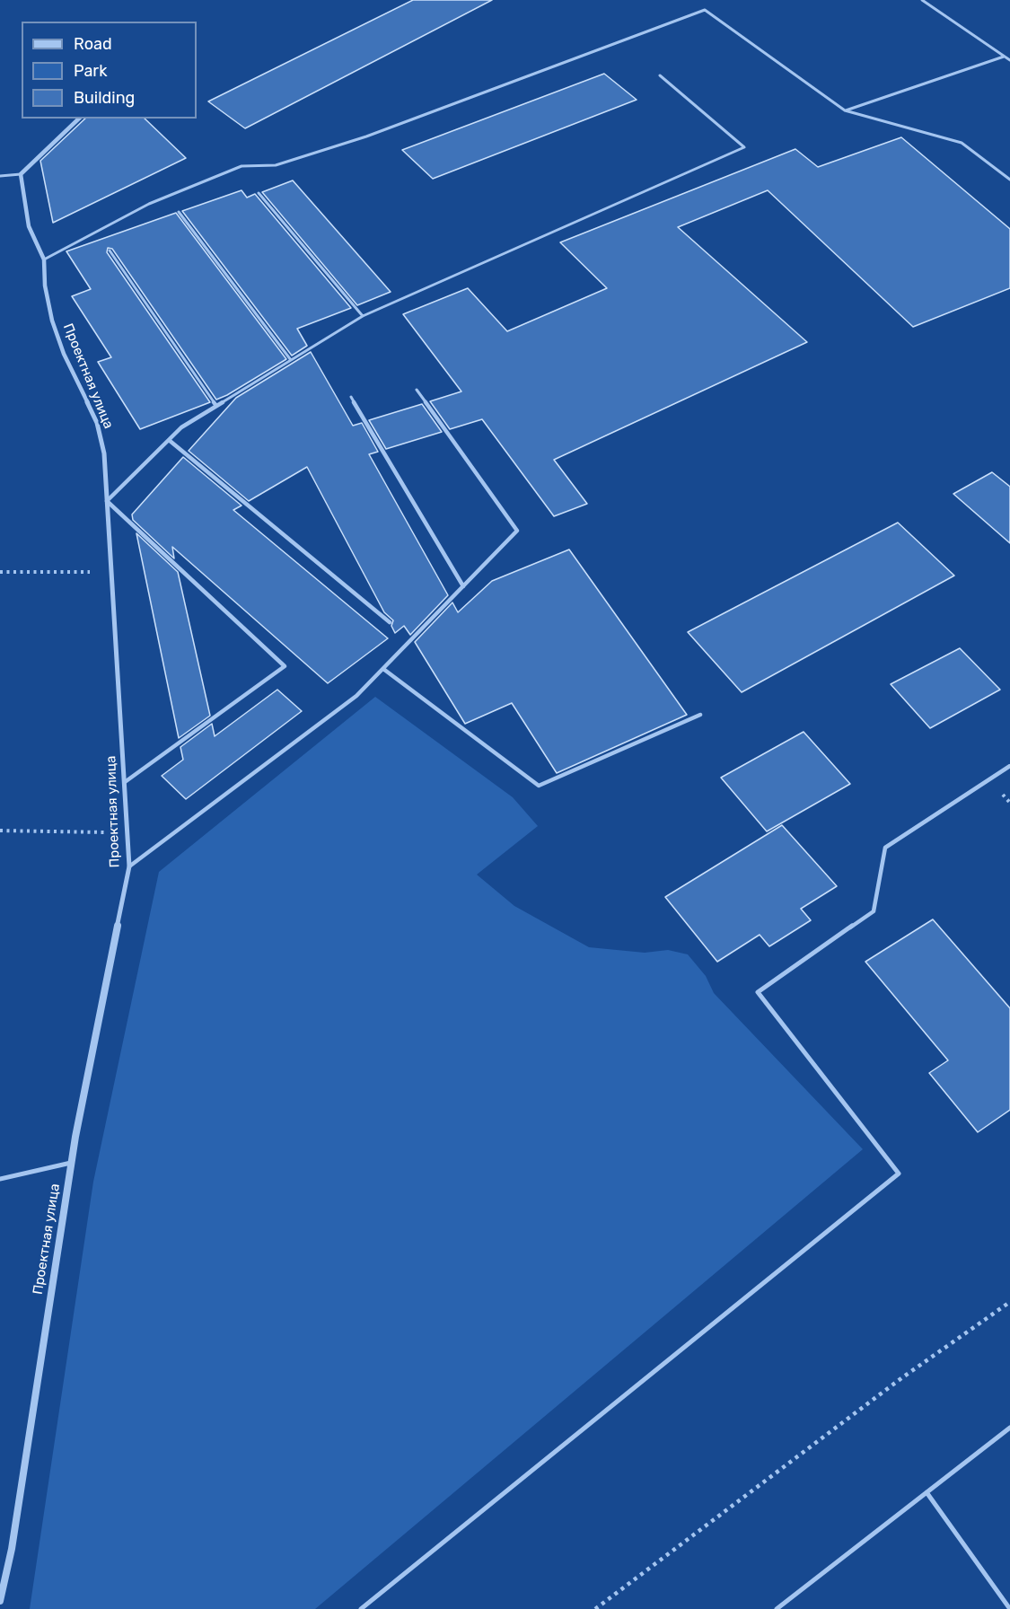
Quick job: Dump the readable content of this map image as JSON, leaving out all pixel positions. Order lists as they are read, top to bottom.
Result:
{
  "streets": {
    "street": ["Проектная улица"]
  },
  "legend": ["Road", "Park", "Building"]
}
